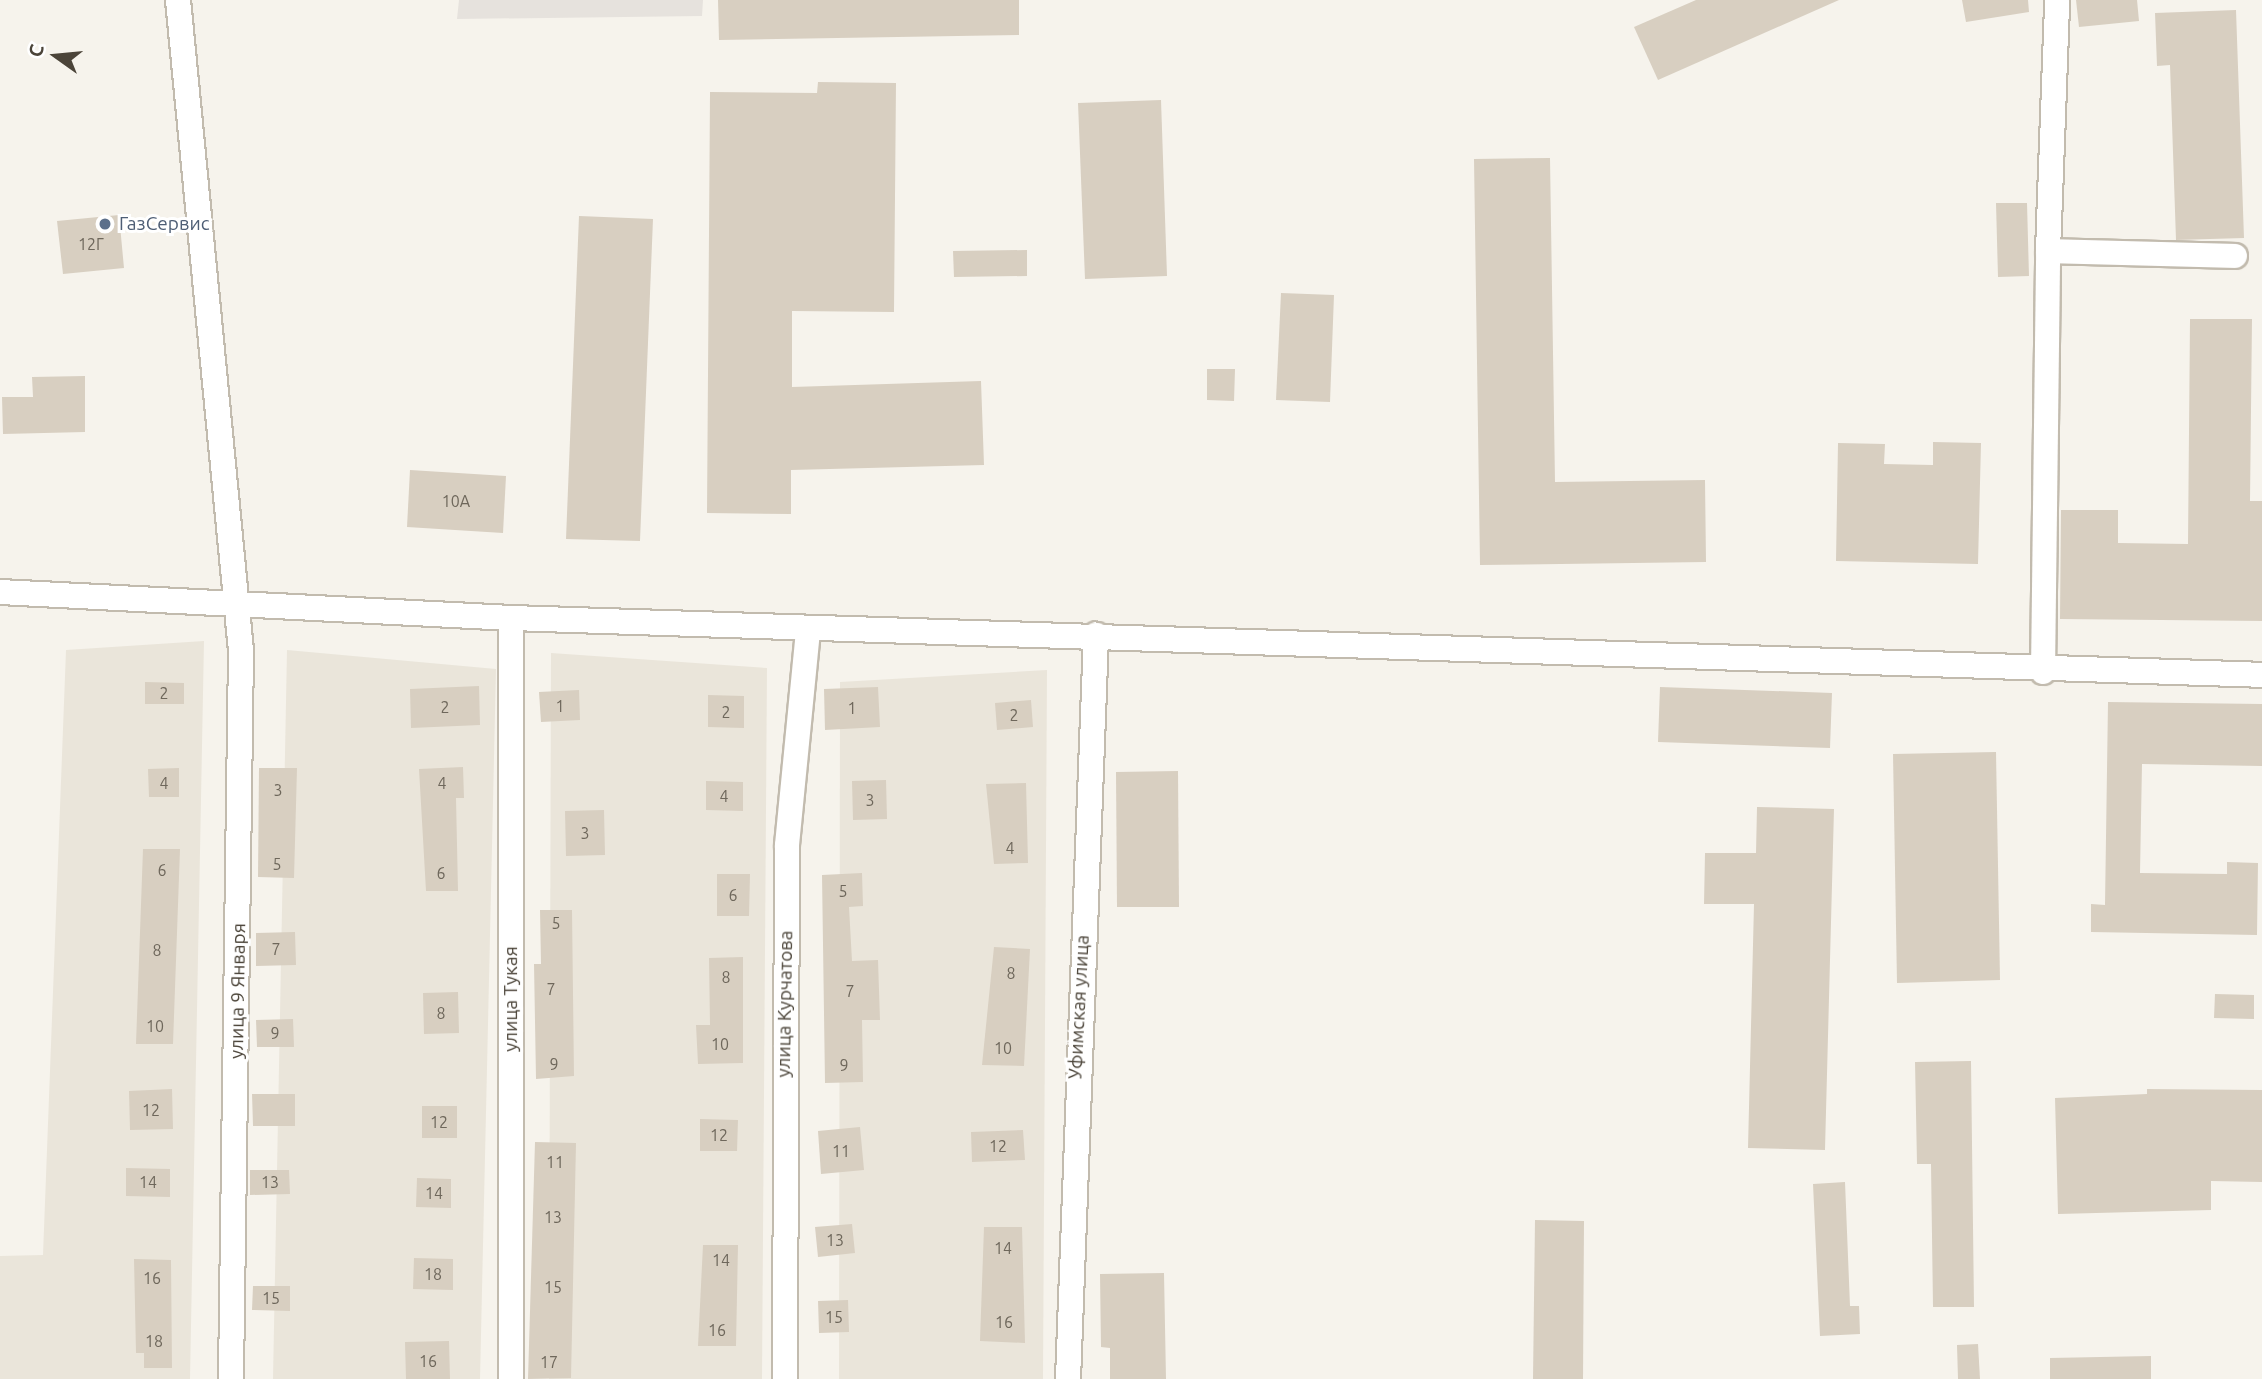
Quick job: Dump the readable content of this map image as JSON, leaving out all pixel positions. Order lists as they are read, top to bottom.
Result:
{
  "streets": {
    "street": [
      "улица 9 Января",
      "улица Тукая",
      "улица Курчатова",
      "Уфимская улица"
    ]
  },
  "places": ["ГазСервис"],
  "house_numbers": [
    "12Г",
    "10А",
    "2",
    "1",
    "2",
    "1",
    "2",
    "2",
    "4",
    "4",
    "3",
    "4",
    "3",
    "3",
    "4",
    "5",
    "6",
    "6",
    "5",
    "6",
    "5",
    "7",
    "8",
    "8",
    "8",
    "7",
    "7",
    "8",
    "10",
    "9",
    "10",
    "10",
    "9",
    "9",
    "12",
    "12",
    "12",
    "12",
    "11",
    "11",
    "14",
    "13",
    "14",
    "13",
    "13",
    "14",
    "14",
    "18",
    "16",
    "15",
    "15",
    "15",
    "16",
    "16",
    "18",
    "16",
    "17"
  ],
  "north": "left"
}
